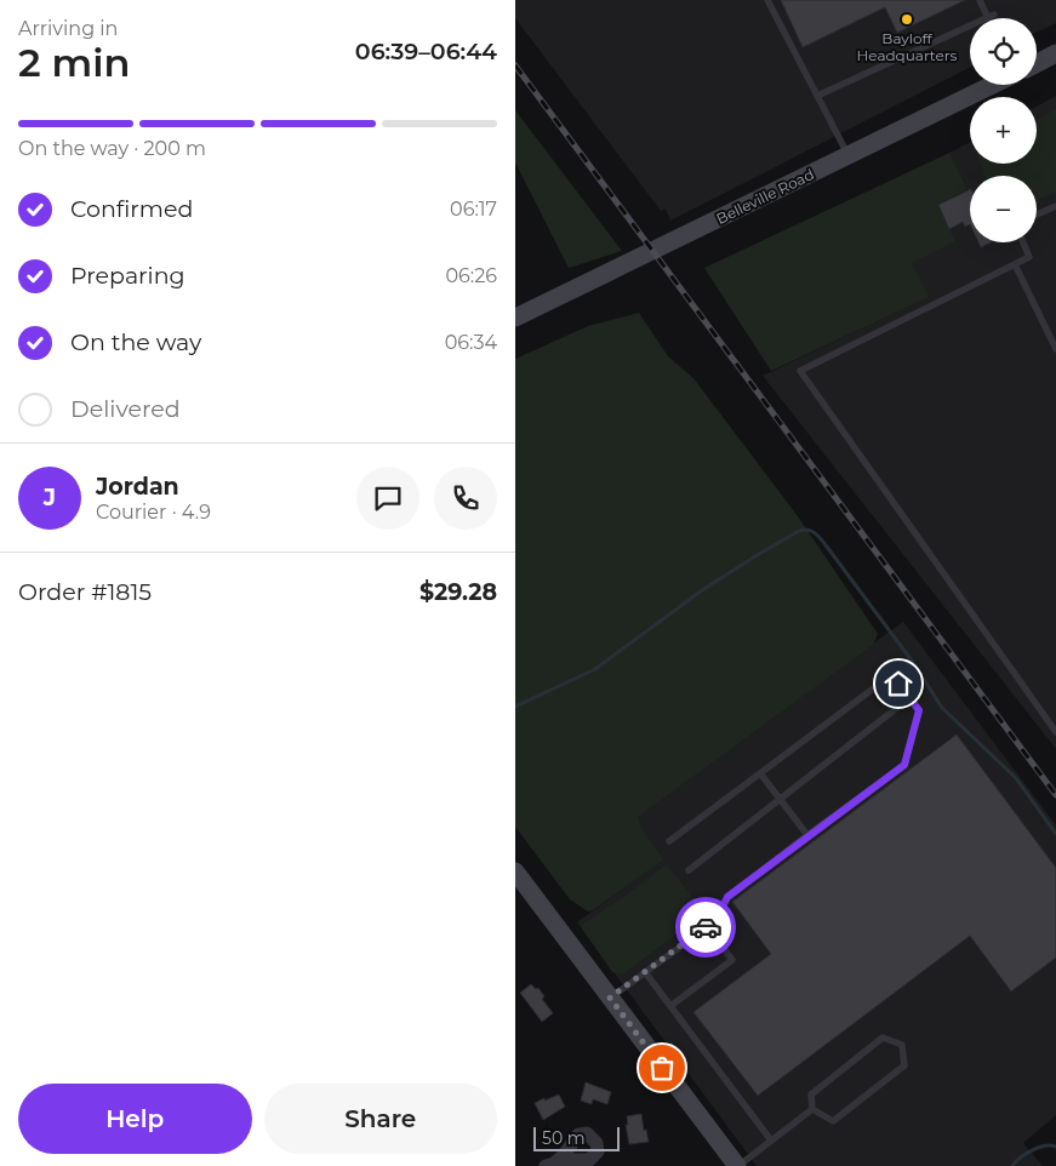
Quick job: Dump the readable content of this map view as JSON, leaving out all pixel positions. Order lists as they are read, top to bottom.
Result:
{
  "streets": {
    "main road": ["Belleville Road"]
  },
  "places": ["Bayloff Headquarters"],
  "scale_bar": "50 m",
  "page": {
    "heading": ["2 min", "Arriving in", "06:39–06:44"],
    "panel": [
      "Jordan",
      "Courier · 4.9",
      "Order #1815",
      "$29.28"
    ],
    "map_buttons": ["+", "−"],
    "bar": "On the way · 200 m",
    "list": [
      ["Confirmed", "06:17"],
      ["Preparing", "06:26"],
      ["On the way", "06:34"],
      "Delivered"
    ],
    "round": "J",
    "buttons": ["Help", "Share"],
    "scale": "50 m"
  }
}
